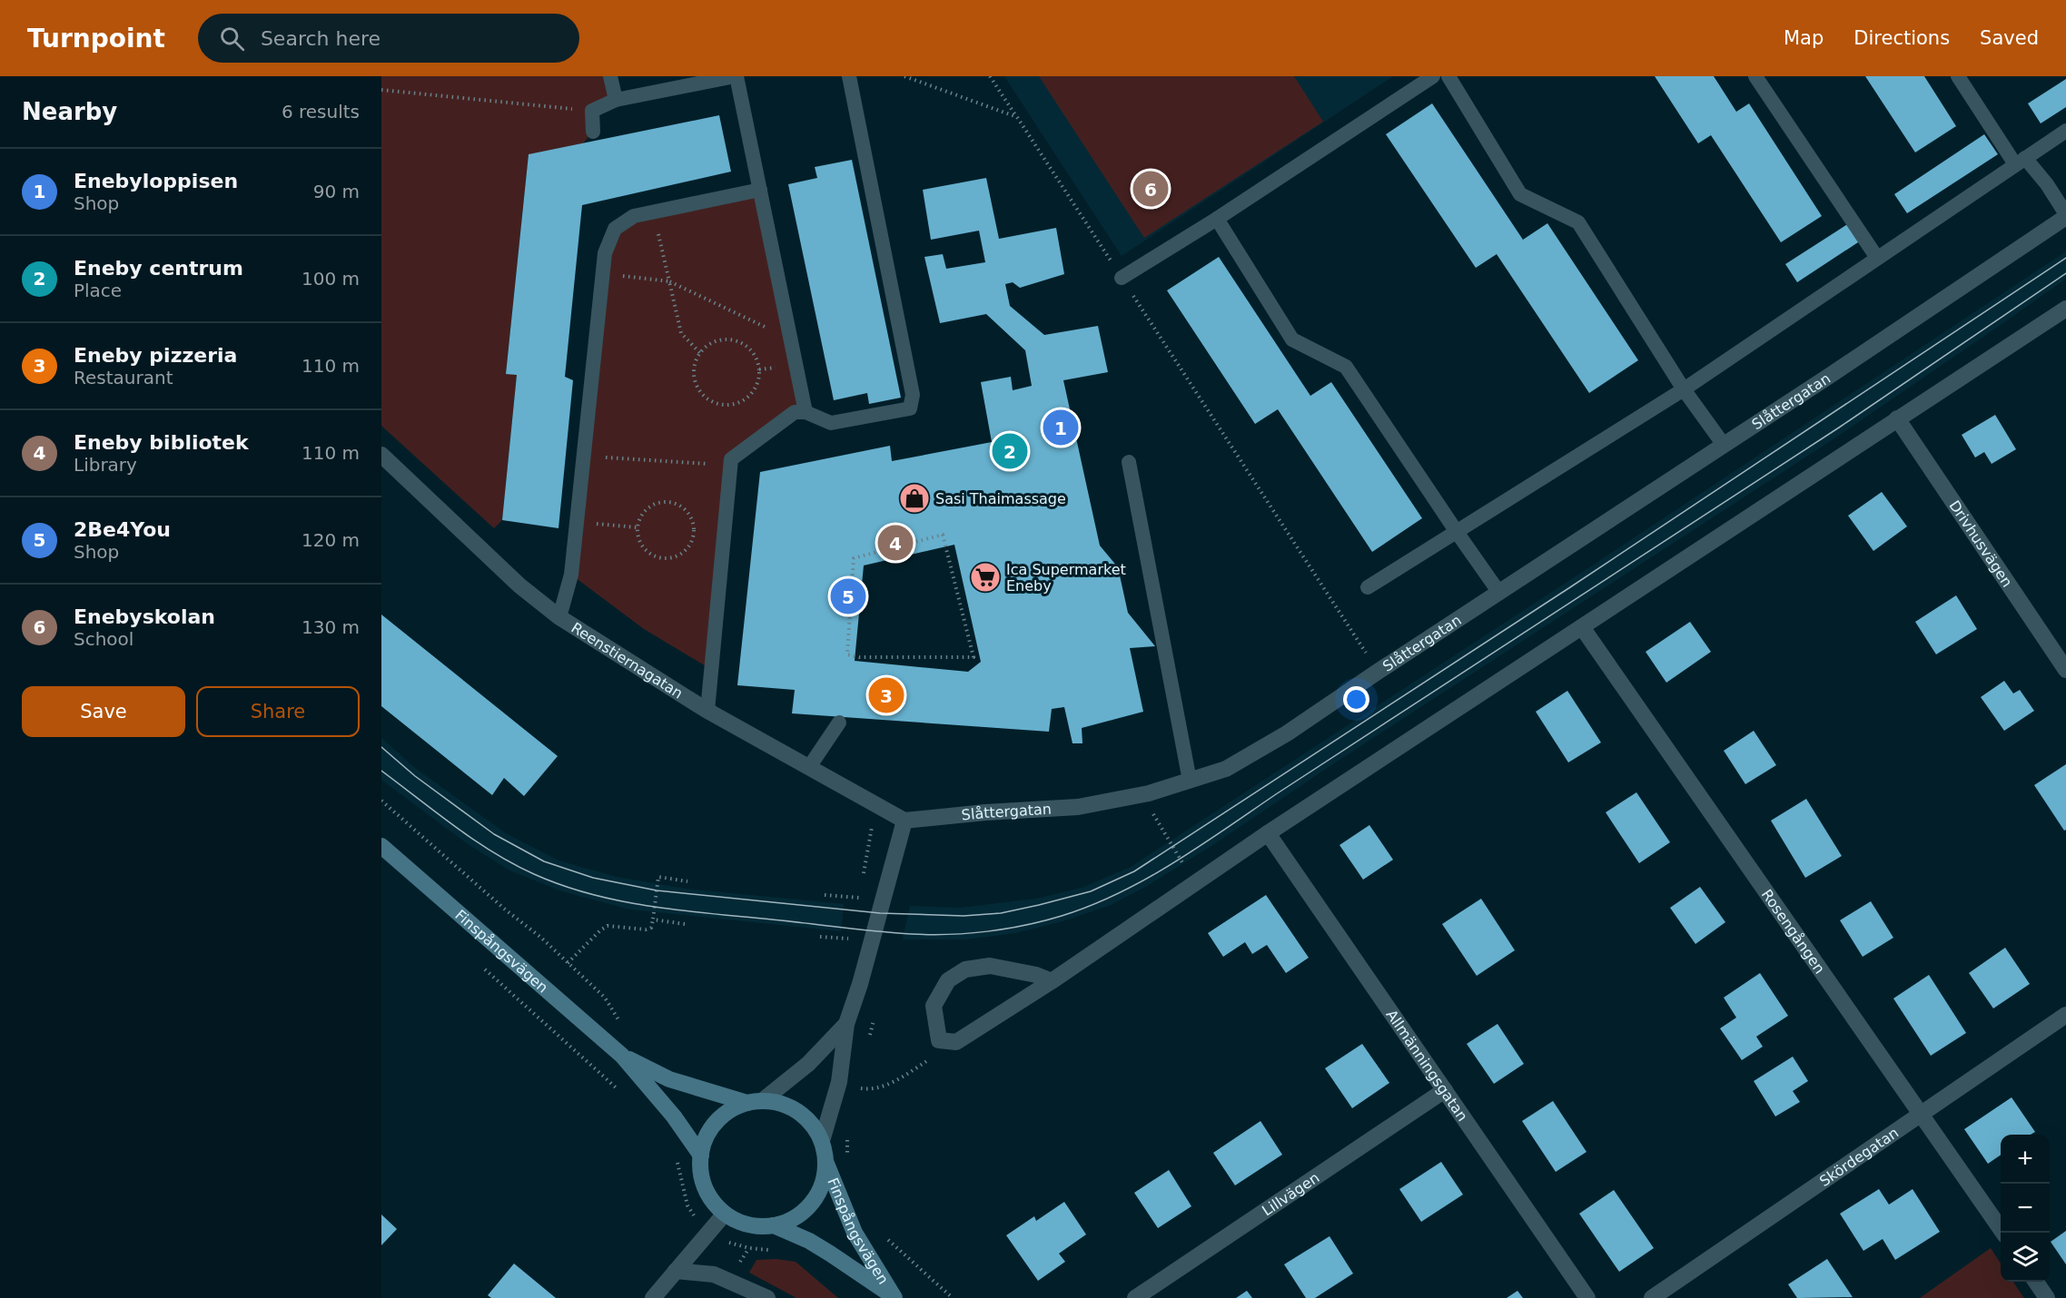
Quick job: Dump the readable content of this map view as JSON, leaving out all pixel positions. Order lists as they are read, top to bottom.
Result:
{
  "streets": {
    "main road": ["Finspångsvägen"],
    "street": [
      "Slåttergatan",
      "Drivhusvägen",
      "Reenstiernagatan",
      "Rosengången",
      "Allmänningsgatan",
      "Skördegatan",
      "Lillvägen"
    ]
  },
  "crossings": [
    ["Slåttergatan", "Reenstiernagatan"],
    ["Rosengången", "Skördegatan"],
    ["Allmänningsgatan", "Lillvägen"]
  ],
  "places": {
    "shop": ["Sasi Thaimassage"],
    "supermarket": ["Ica Supermarket Eneby"]
  },
  "page": {
    "header": "Turnpoint",
    "search": "Search here",
    "nav": ["Map", "Directions", "Saved"],
    "heading": ["Nearby", "6 results"],
    "list": [
      {
        "mark": "1",
        "name": "Enebyloppisen",
        "note": "Shop",
        "value": "90 m"
      },
      {
        "mark": "2",
        "name": "Eneby centrum",
        "note": "Place",
        "value": "100 m"
      },
      {
        "mark": "3",
        "name": "Eneby pizzeria",
        "note": "Restaurant",
        "value": "110 m"
      },
      {
        "mark": "4",
        "name": "Eneby bibliotek",
        "note": "Library",
        "value": "110 m"
      },
      {
        "mark": "5",
        "name": "2Be4You",
        "note": "Shop",
        "value": "120 m"
      },
      {
        "mark": "6",
        "name": "Enebyskolan",
        "note": "School",
        "value": "130 m"
      }
    ],
    "pins": [
      "6",
      "1",
      "2",
      "4",
      "5",
      "3"
    ],
    "buttons": ["Save", "Share"],
    "map_buttons": ["+", "−"]
  }
}
